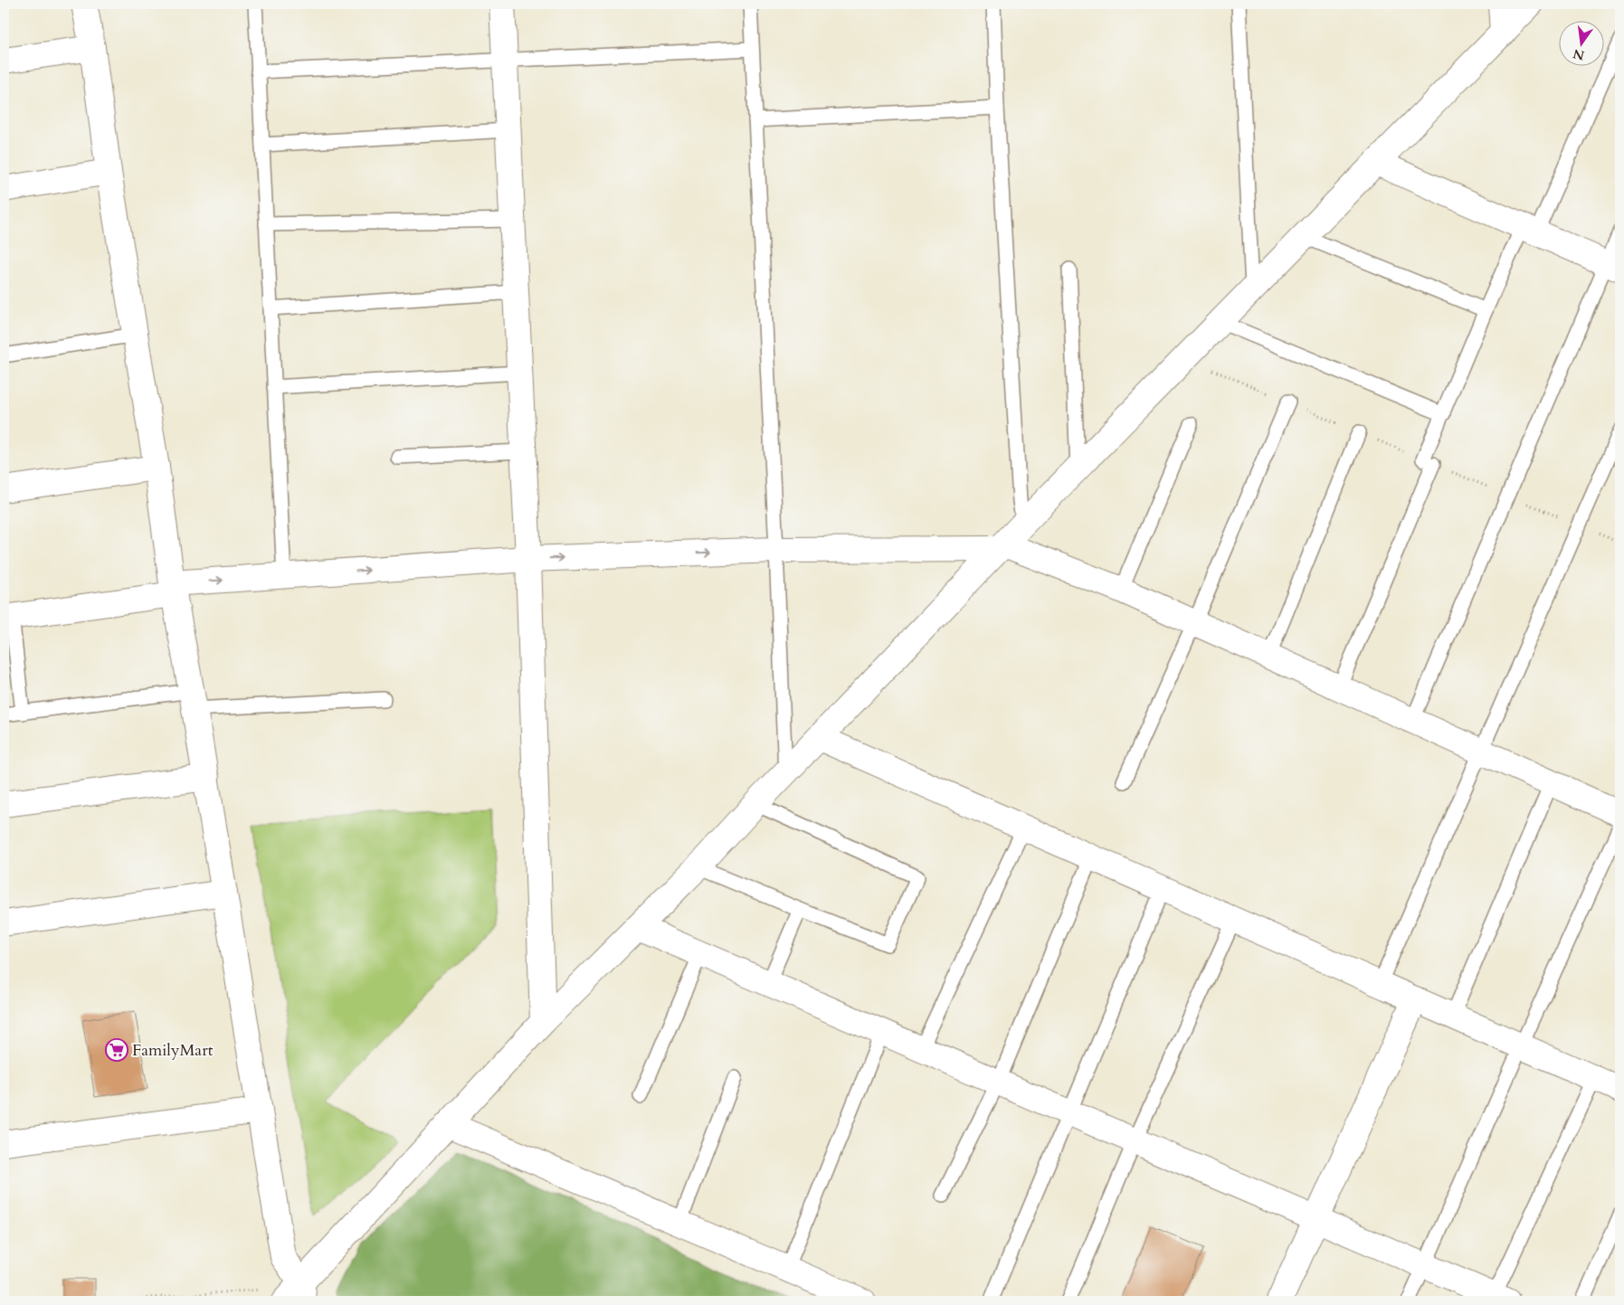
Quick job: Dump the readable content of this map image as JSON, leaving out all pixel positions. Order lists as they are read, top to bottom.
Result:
{
  "places": {
    "supermarket": ["FamilyMart"]
  },
  "north": "bottom"
}
